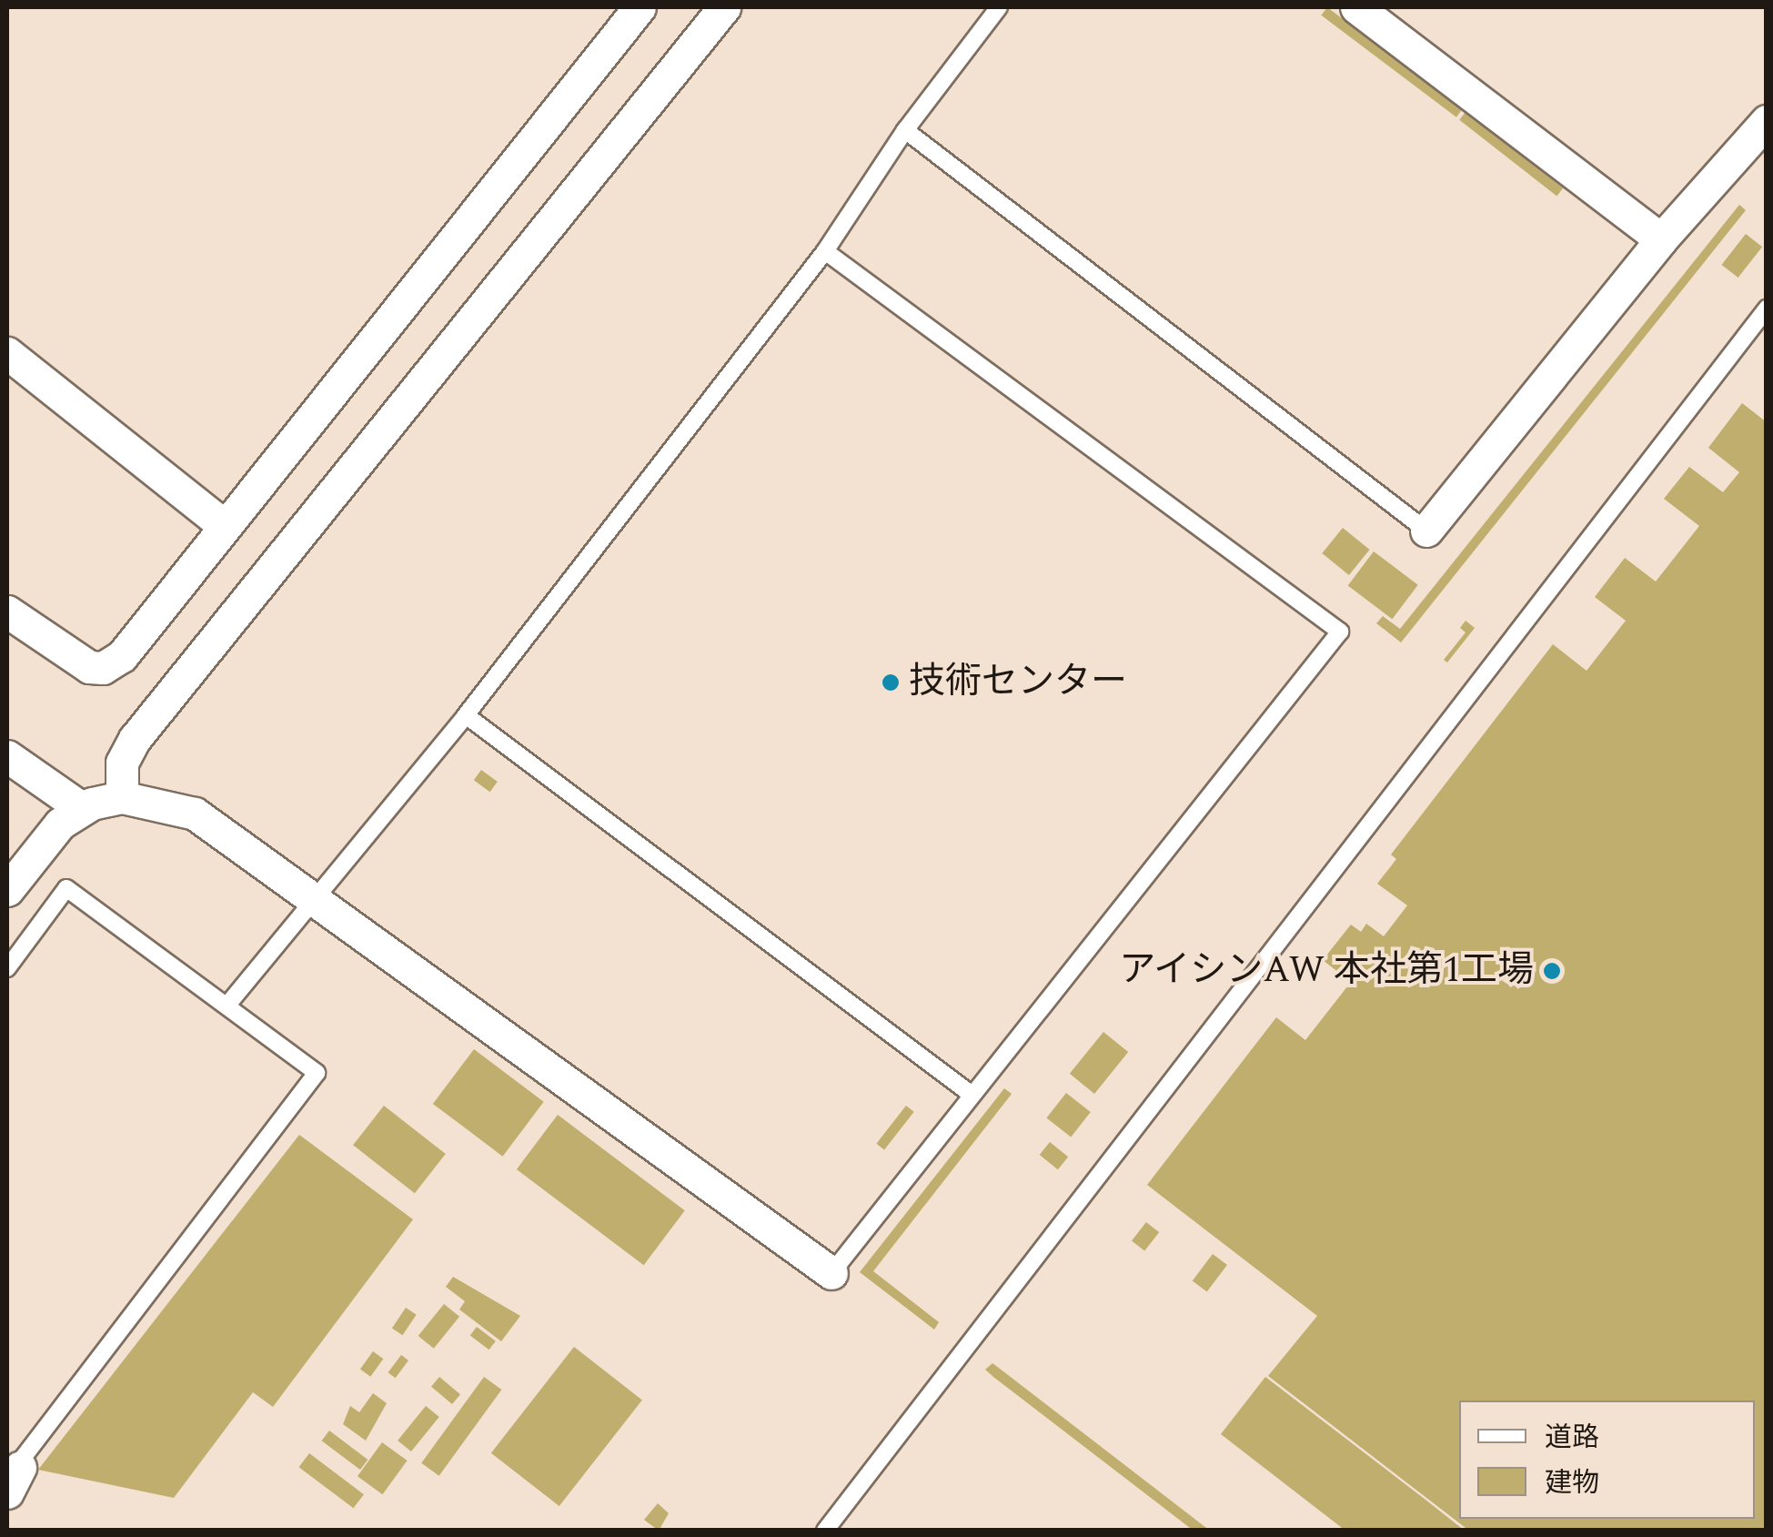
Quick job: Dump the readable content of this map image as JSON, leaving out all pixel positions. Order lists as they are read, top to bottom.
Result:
{
  "places": ["技術センター", "アイシンAW 本社第1工場"],
  "legend": ["道路", "建物"]
}
